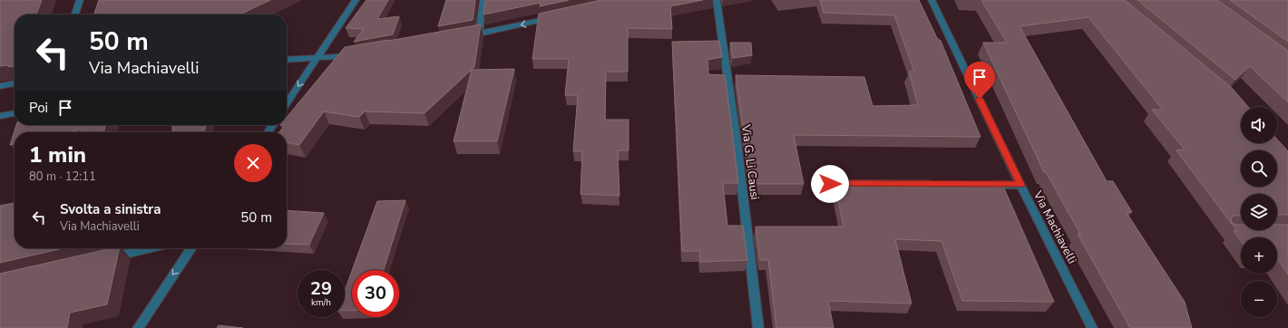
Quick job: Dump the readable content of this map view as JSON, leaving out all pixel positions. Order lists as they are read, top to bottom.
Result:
{
  "streets": {
    "street": ["Via G. Li Causi", "Via Machiavelli"]
  },
  "page": {
    "turn": ["50 m", "Via Machiavelli"],
    "then": "Poi",
    "map_buttons": ["+", "−"],
    "heading": ["1 min", "80 m · 12:11"],
    "list": [
      {
        "name": "Svolta a sinistra",
        "note": "Via Machiavelli",
        "value": "50 m"
      }
    ],
    "speed": "29 km/h",
    "limit": "30"
  }
}
